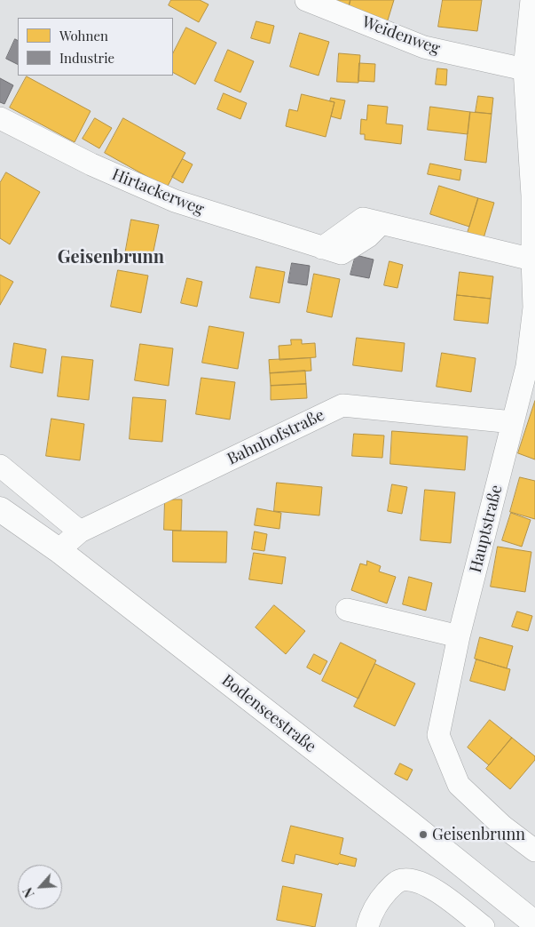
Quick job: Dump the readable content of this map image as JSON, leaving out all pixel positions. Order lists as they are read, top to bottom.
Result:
{
  "streets": {
    "main road": ["Bodenseestraße"],
    "street": [
      "Weidenweg",
      "Hirtackerweg",
      "Bahnhofstraße",
      "Hauptstraße"
    ]
  },
  "crossings": [
    ["Weidenweg", "Hauptstraße"],
    ["Hirtackerweg", "Hauptstraße"],
    ["Bahnhofstraße", "Hauptstraße"],
    ["Bahnhofstraße", "Bodenseestraße"]
  ],
  "districts": ["Geisenbrunn"],
  "places": ["Geisenbrunn"],
  "legend": ["Wohnen", "Industrie"],
  "north": "bottom left"
}
